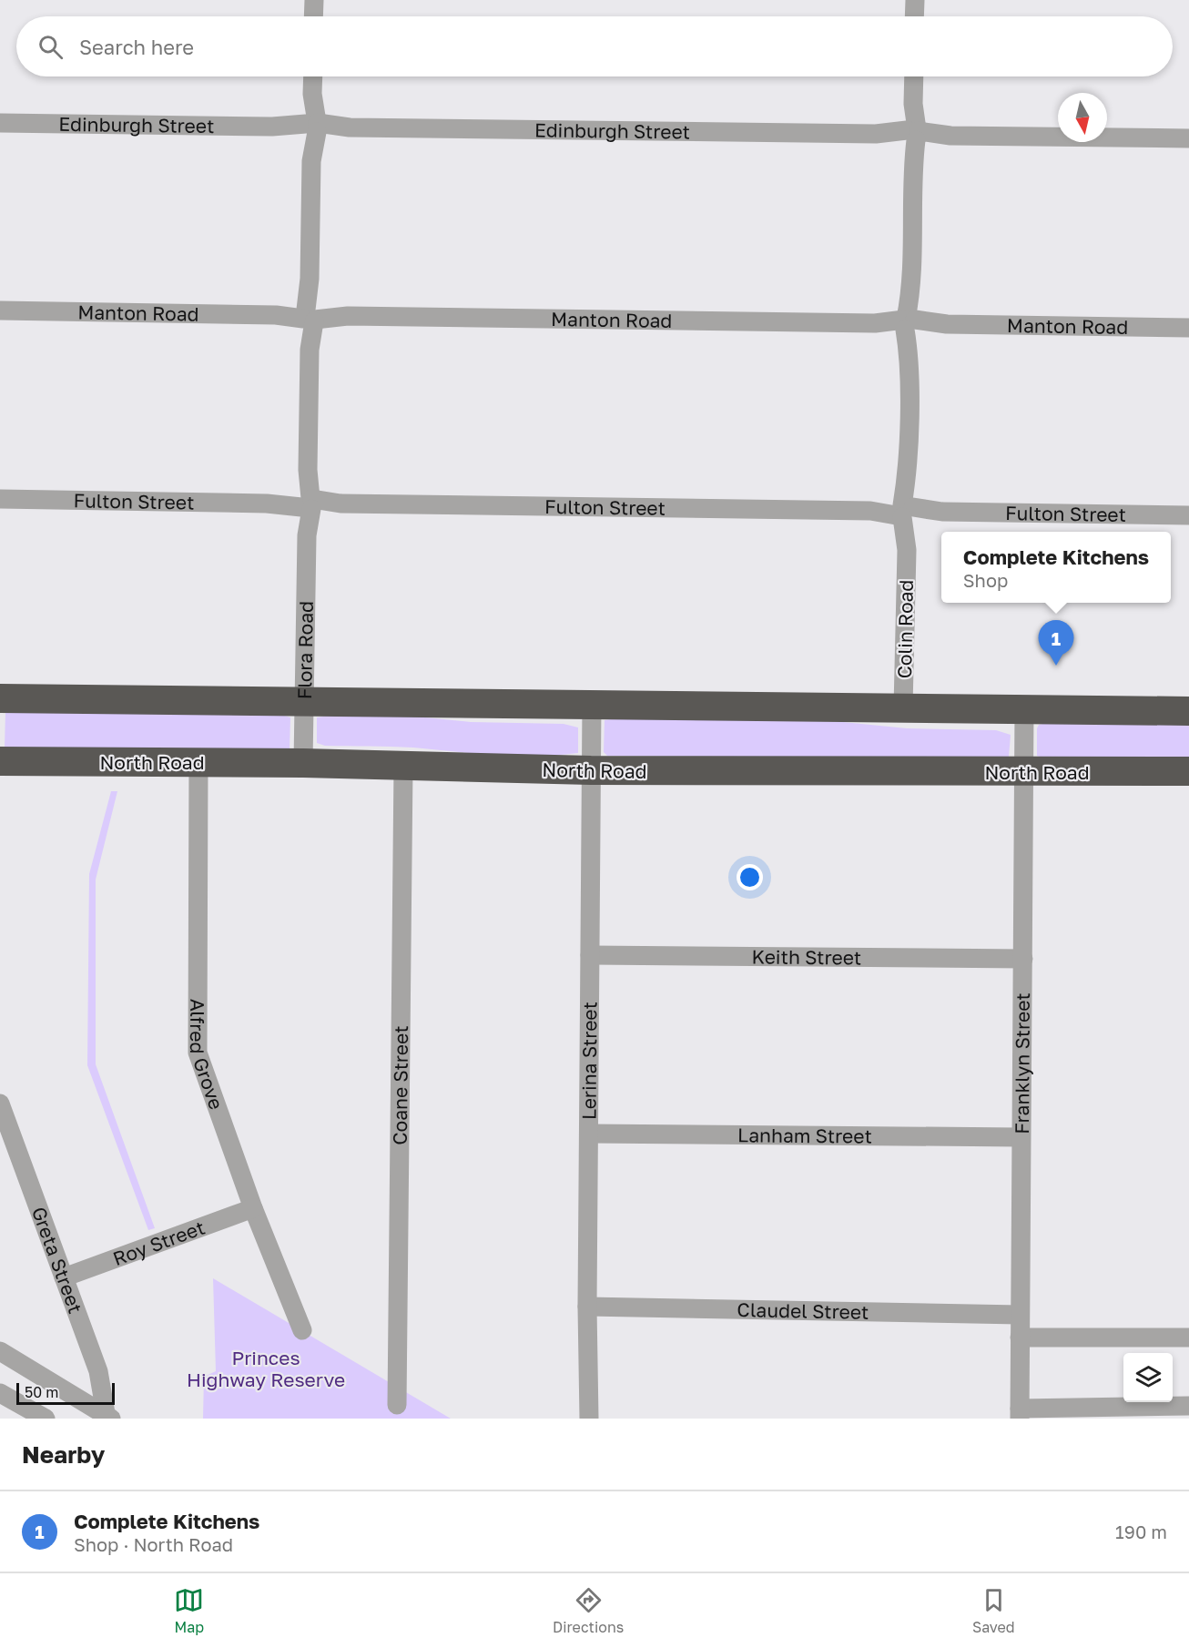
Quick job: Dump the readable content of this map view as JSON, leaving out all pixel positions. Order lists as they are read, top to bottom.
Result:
{
  "streets": {
    "highway": ["North Road"],
    "street": [
      "Edinburgh Street",
      "Manton Road",
      "Fulton Street",
      "Colin Road",
      "Flora Road",
      "Keith Street",
      "Alfred Grove",
      "Lerina Street",
      "Franklyn Street",
      "Coane Street",
      "Lanham Street",
      "Roy Street",
      "Greta Street",
      "Claudel Street"
    ]
  },
  "crossings": [
    ["Edinburgh Street", "Colin Road"],
    ["Edinburgh Street", "Flora Road"],
    ["Manton Road", "Colin Road"],
    ["Manton Road", "Flora Road"],
    ["Fulton Street", "Colin Road"],
    ["Fulton Street", "Flora Road"],
    ["Flora Road", "North Road"],
    ["North Road", "Alfred Grove"],
    ["North Road", "Lerina Street"],
    ["North Road", "Franklyn Street"],
    ["North Road", "Coane Street"],
    ["Keith Street", "Lerina Street"],
    ["Keith Street", "Franklyn Street"],
    ["Alfred Grove", "Roy Street"],
    ["Lerina Street", "Lanham Street"],
    ["Lerina Street", "Claudel Street"],
    ["Franklyn Street", "Lanham Street"],
    ["Franklyn Street", "Claudel Street"],
    ["Roy Street", "Greta Street"]
  ],
  "parks": ["Princes Highway Reserve"],
  "scale_bar": "50 m",
  "north": "bottom",
  "page": {
    "search": "Search here",
    "popup": ["Complete Kitchens", "Shop"],
    "pins": "1",
    "scale": "50 m",
    "heading": "Nearby",
    "list": [
      {
        "mark": "1",
        "name": "Complete Kitchens",
        "note": "Shop · North Road",
        "value": "190 m"
      }
    ],
    "nav": ["Map", "Directions", "Saved"]
  }
}
